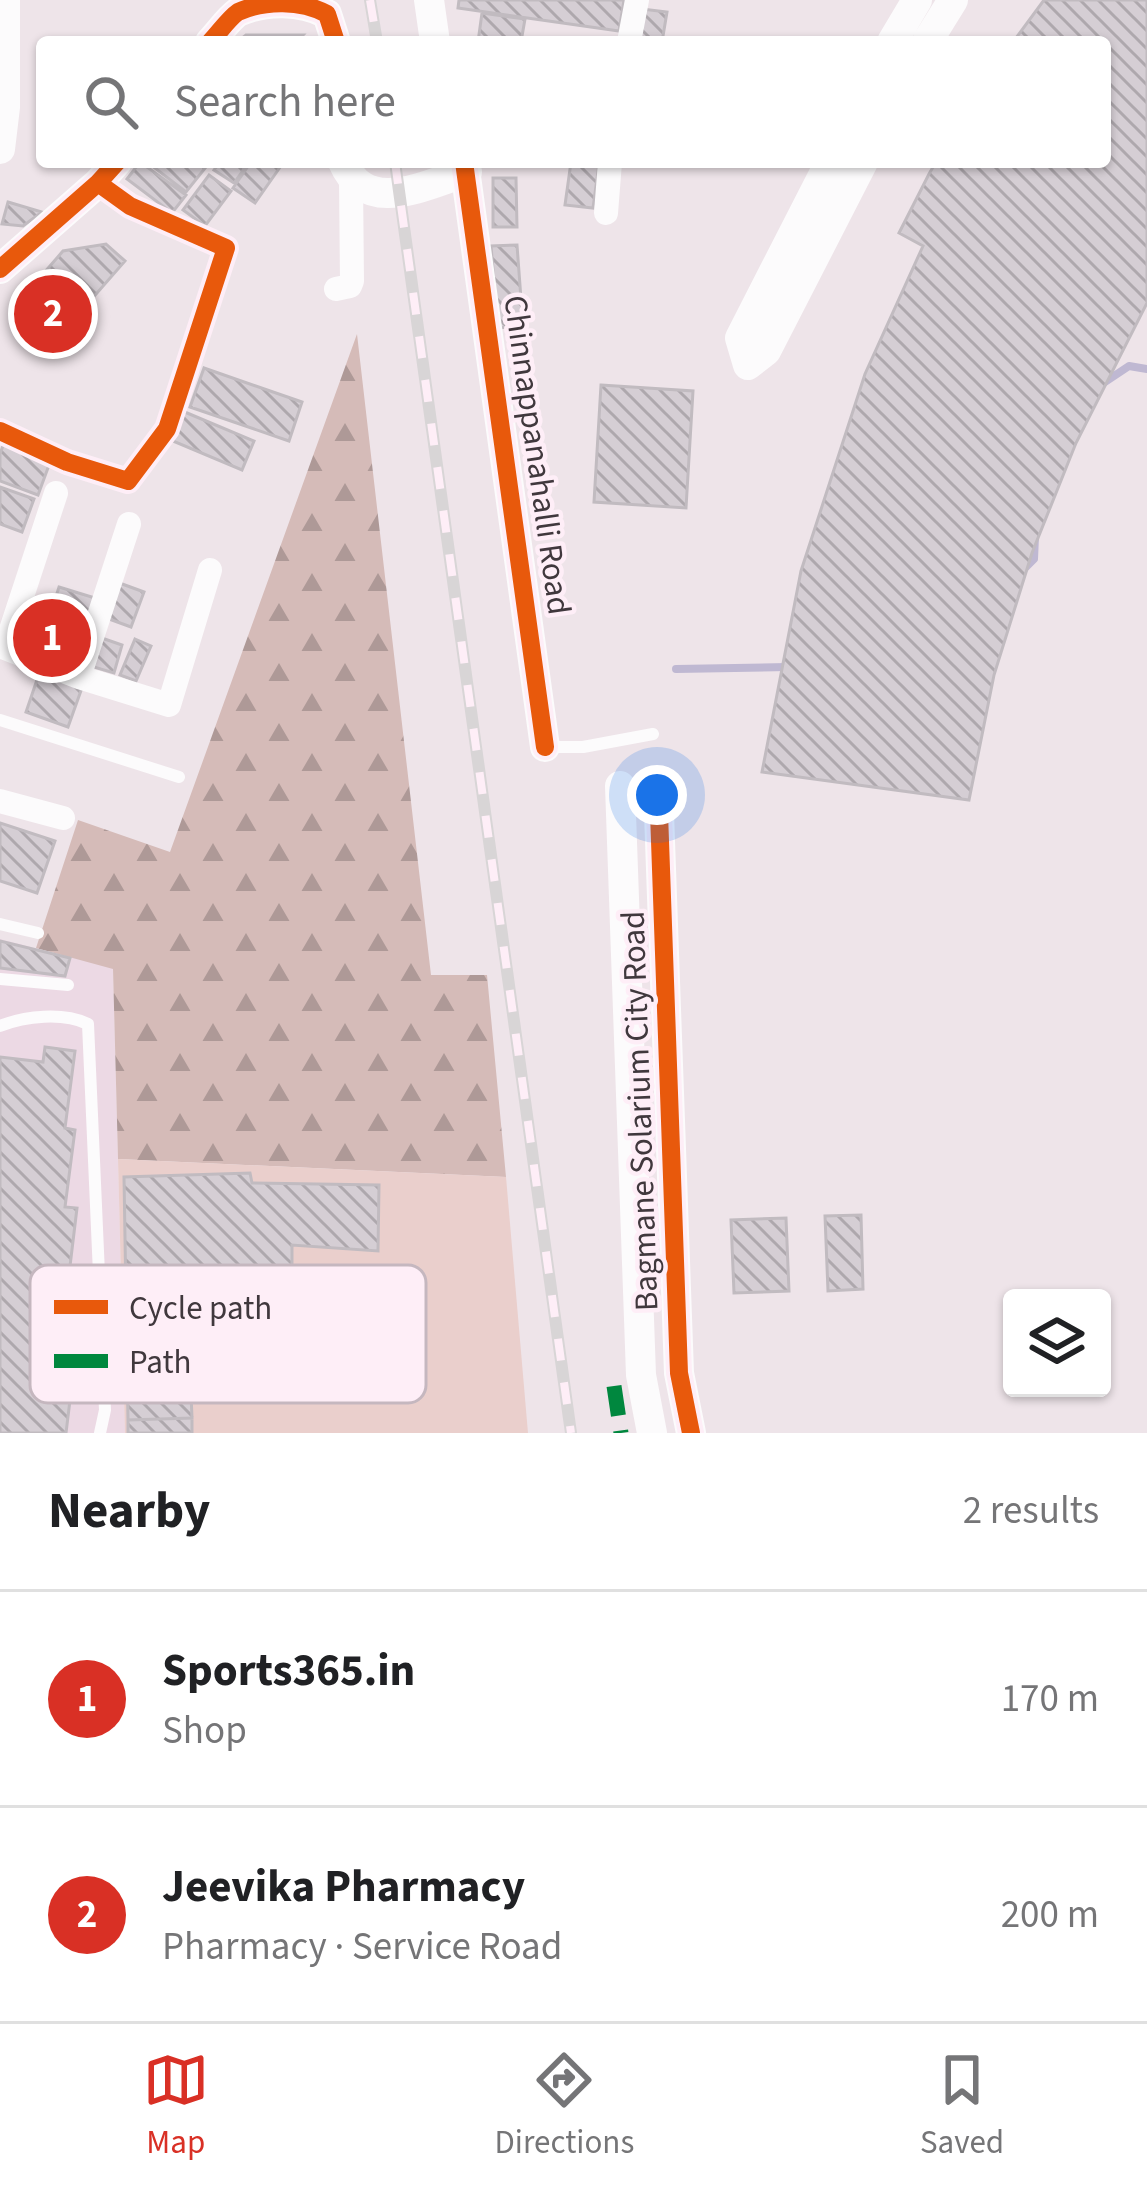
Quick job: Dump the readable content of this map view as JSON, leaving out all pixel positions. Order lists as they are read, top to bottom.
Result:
{
  "streets": {
    "street": ["Chinnappanahalli Road", "Bagmane Solarium City Road"]
  },
  "legend": ["Cycle path", "Path"],
  "page": {
    "search": "Search here",
    "pins": ["2", "1"],
    "heading": ["Nearby", "2 results"],
    "list": [
      {
        "mark": "1",
        "name": "Sports365.in",
        "note": "Shop",
        "value": "170 m"
      },
      {
        "mark": "2",
        "name": "Jeevika Pharmacy",
        "note": "Pharmacy · Service Road",
        "value": "200 m"
      }
    ],
    "nav": ["Map", "Directions", "Saved"]
  }
}
